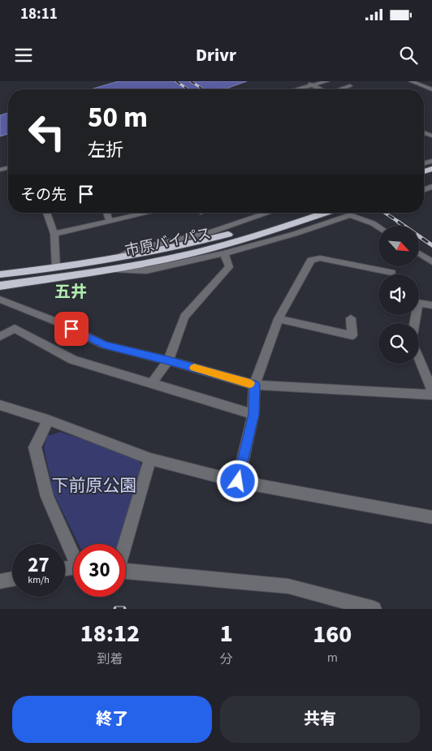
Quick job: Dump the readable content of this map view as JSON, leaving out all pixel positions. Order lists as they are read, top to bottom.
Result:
{
  "streets": {
    "highway": ["市原バイパス"]
  },
  "districts": ["五井"],
  "parks": ["下前原公園"],
  "north": "bottom right",
  "page": {
    "status": "18:11",
    "header": "Drivr",
    "turn": ["50 m", "左折"],
    "then": "その先",
    "speed": "27 km/h",
    "limit": "30",
    "eta": [
      "18:12",
      "到着",
      "1",
      "分",
      "160",
      "m"
    ],
    "buttons": ["終了", "共有"]
  }
}
